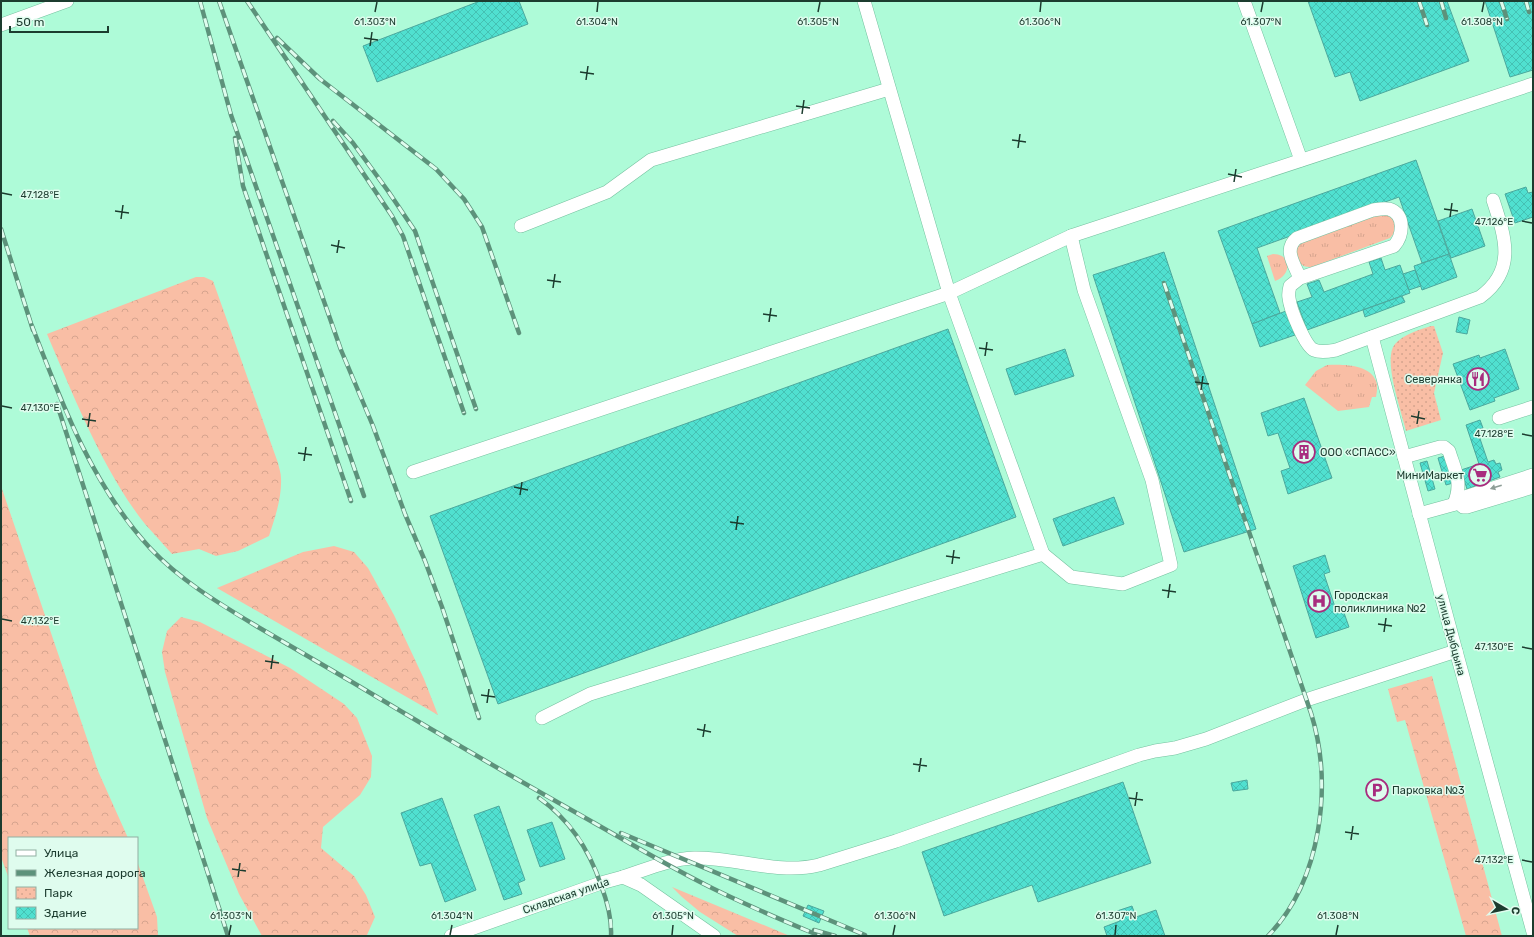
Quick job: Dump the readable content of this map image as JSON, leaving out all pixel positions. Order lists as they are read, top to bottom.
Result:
{
  "streets": {
    "street": ["улица Дыбцына", "Складская улица"]
  },
  "places": {
    "restaurant": ["Северянка"],
    "building": ["ООО «СПАСС»"],
    "supermarket": ["MиниMаркет"],
    "hospital": ["Городская поликлиника №2"],
    "parking": ["Парковка №3"]
  },
  "legend": [
    "Улица",
    "Железная дорога",
    "Парк",
    "Здание"
  ],
  "scale_bar": "50 m",
  "north": "right",
  "coordinates": [
    "61.303°N",
    "61.304°N",
    "61.305°N",
    "61.306°N",
    "61.307°N",
    "61.308°N",
    "47.128°E",
    "47.126°E",
    "47.130°E",
    "47.132°E"
  ]
}
